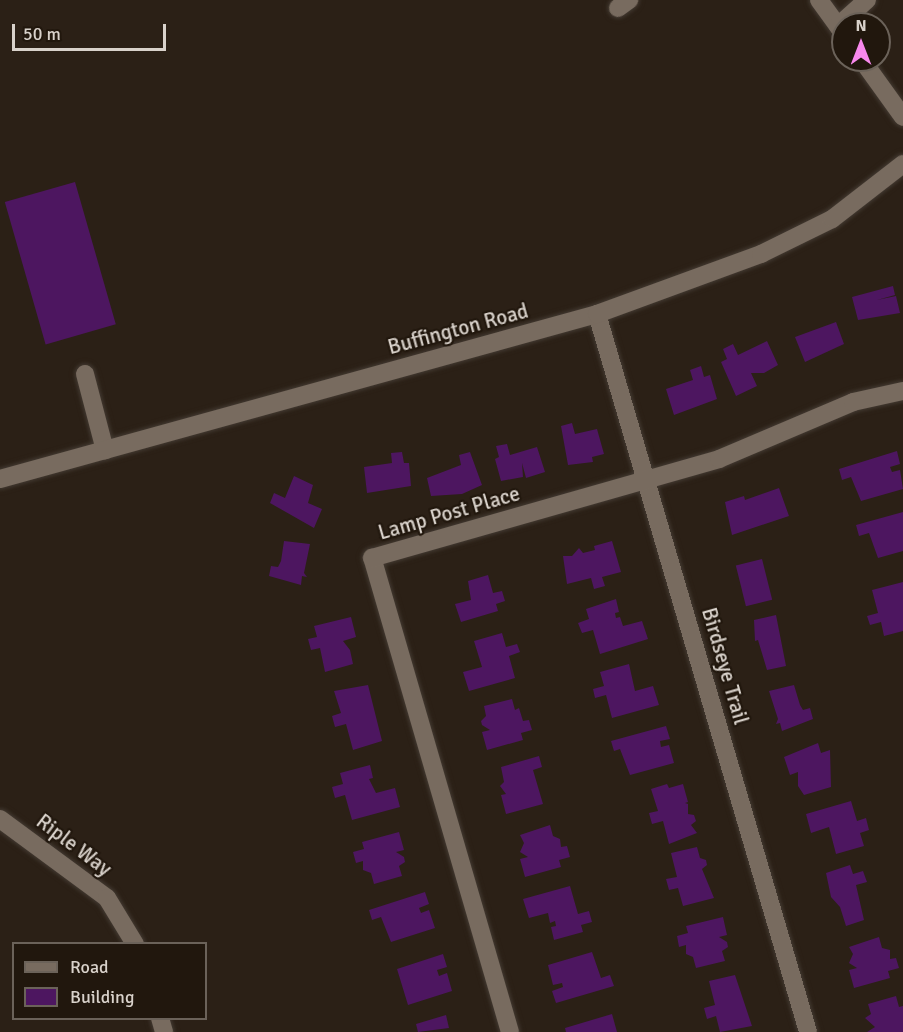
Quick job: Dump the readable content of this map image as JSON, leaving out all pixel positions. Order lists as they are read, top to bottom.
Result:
{
  "streets": {
    "street": [
      "Buffington Road",
      "Lamp Post Place",
      "Birdseye Trail",
      "Riple Way"
    ]
  },
  "crossings": [
    ["Buffington Road", "Birdseye Trail"],
    ["Lamp Post Place", "Birdseye Trail"]
  ],
  "legend": ["Road", "Building"],
  "scale_bar": "50 m",
  "north": "top"
}
